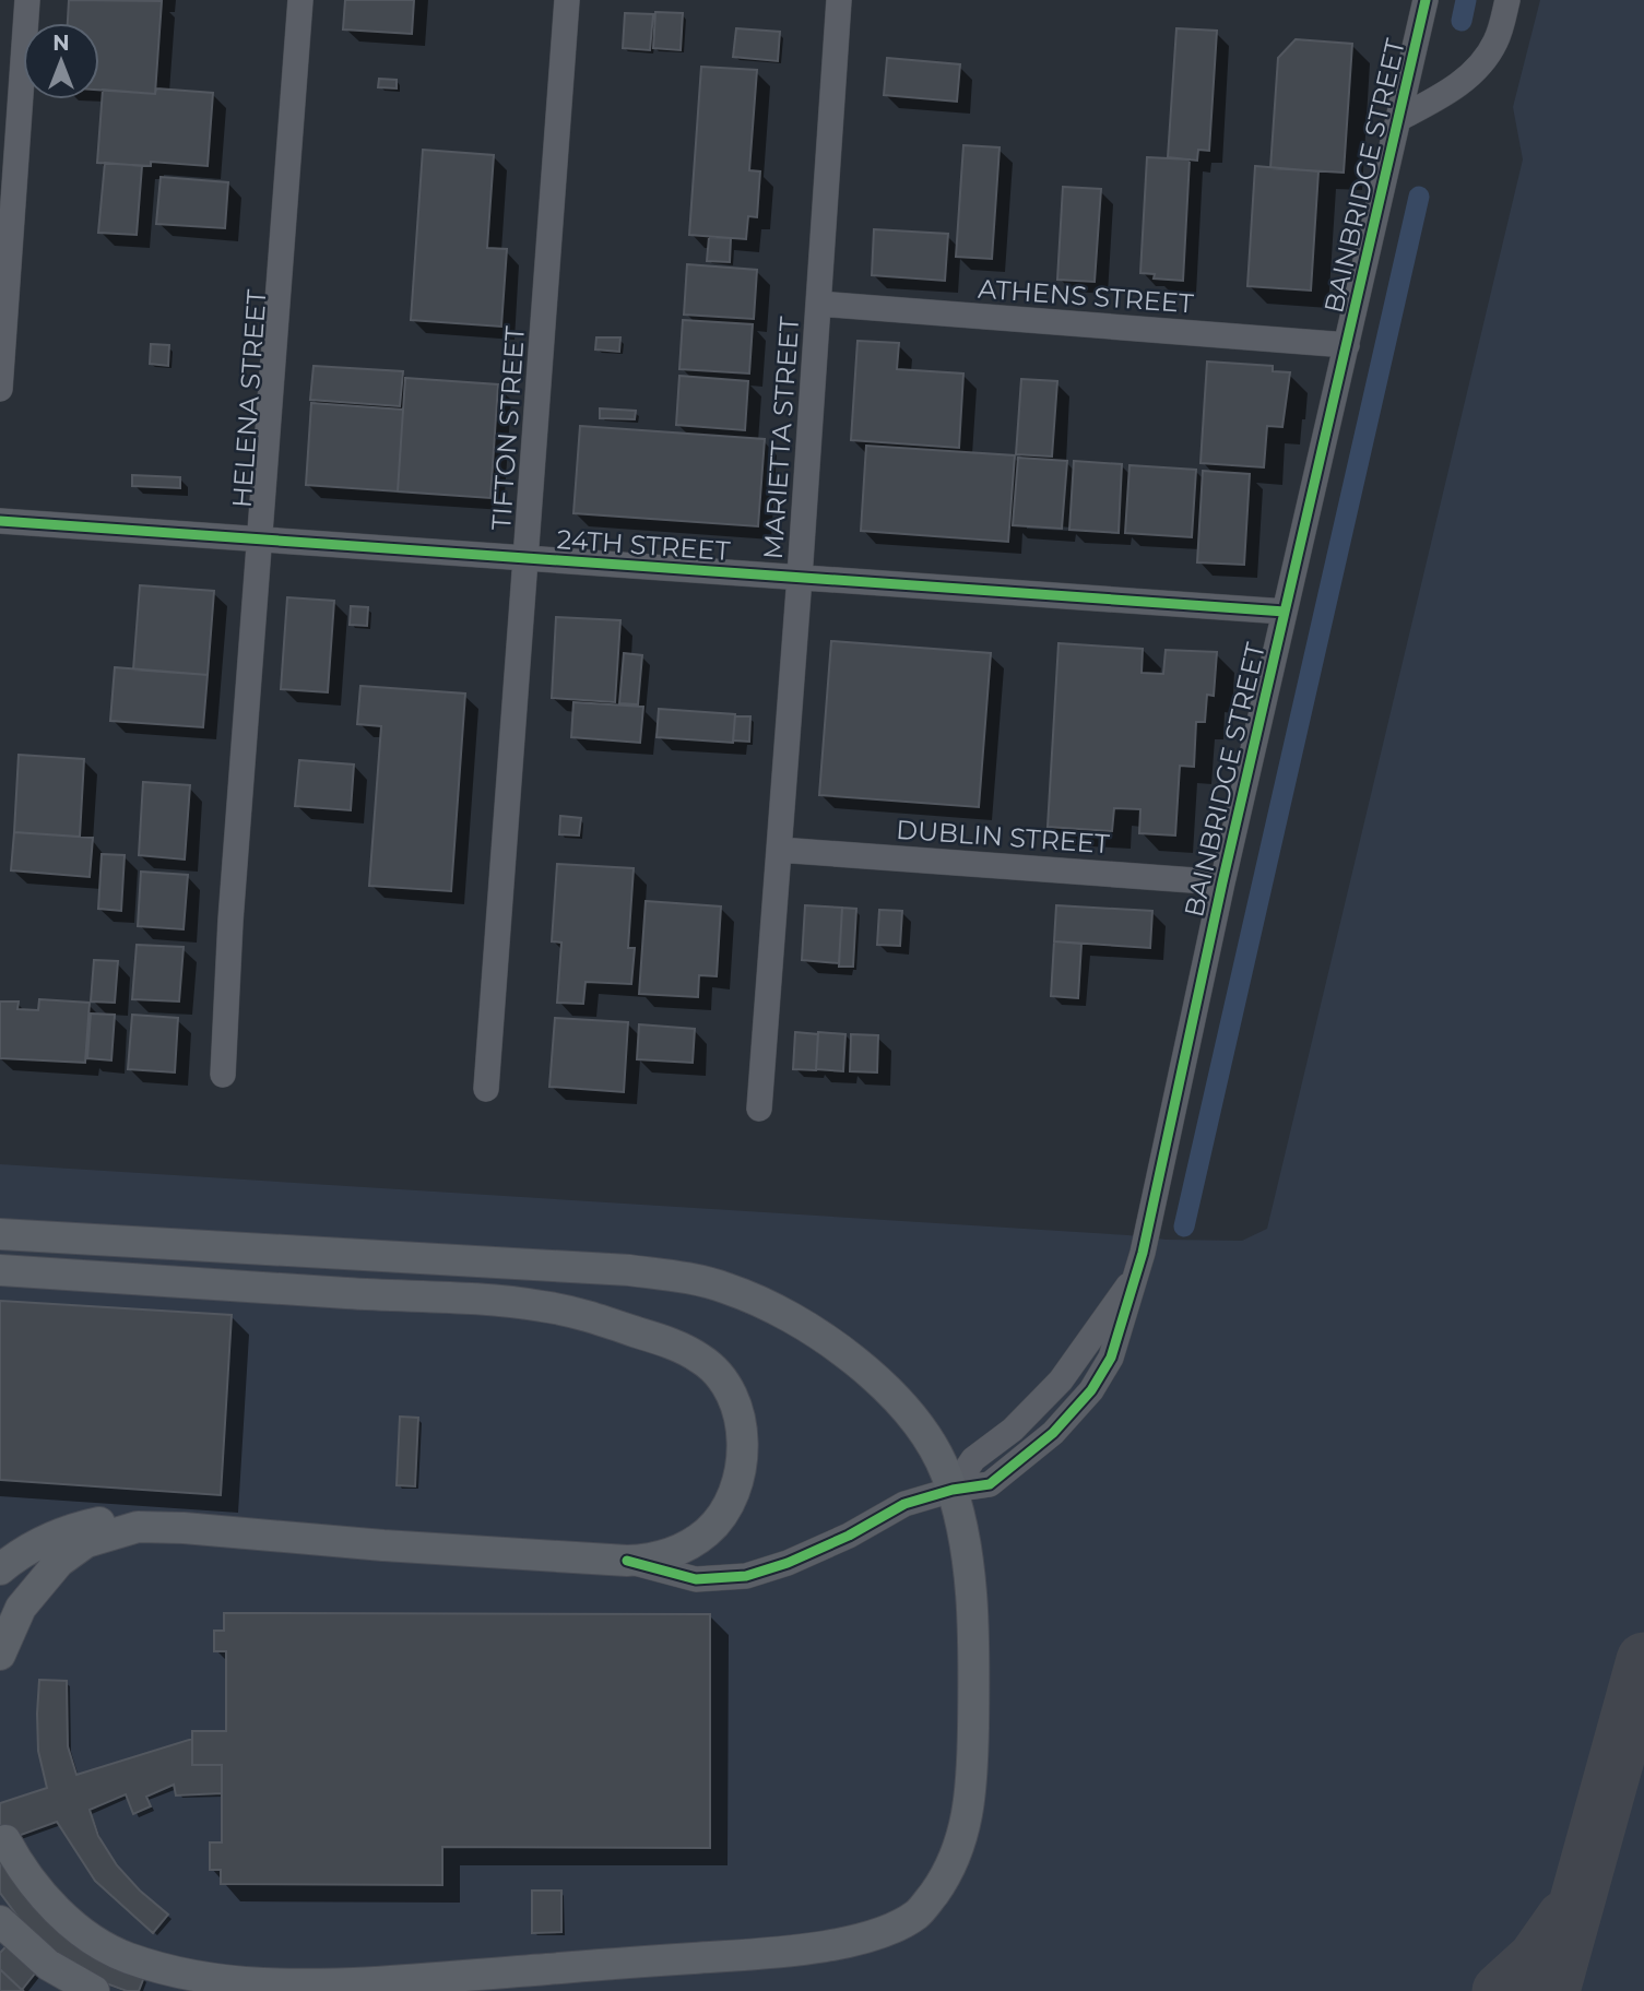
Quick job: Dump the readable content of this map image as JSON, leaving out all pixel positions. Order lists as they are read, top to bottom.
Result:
{
  "streets": {
    "street": [
      "BAINBRIDGE STREET",
      "ATHENS STREET",
      "HELENA STREET",
      "TIFTON STREET",
      "MARIETTA STREET",
      "24TH STREET",
      "DUBLIN STREET"
    ]
  },
  "crossings": [
    ["BAINBRIDGE STREET", "ATHENS STREET"],
    ["BAINBRIDGE STREET", "24TH STREET"],
    ["BAINBRIDGE STREET", "DUBLIN STREET"],
    ["ATHENS STREET", "MARIETTA STREET"],
    ["HELENA STREET", "24TH STREET"],
    ["TIFTON STREET", "24TH STREET"],
    ["MARIETTA STREET", "24TH STREET"],
    ["MARIETTA STREET", "DUBLIN STREET"]
  ],
  "north": "top"
}
